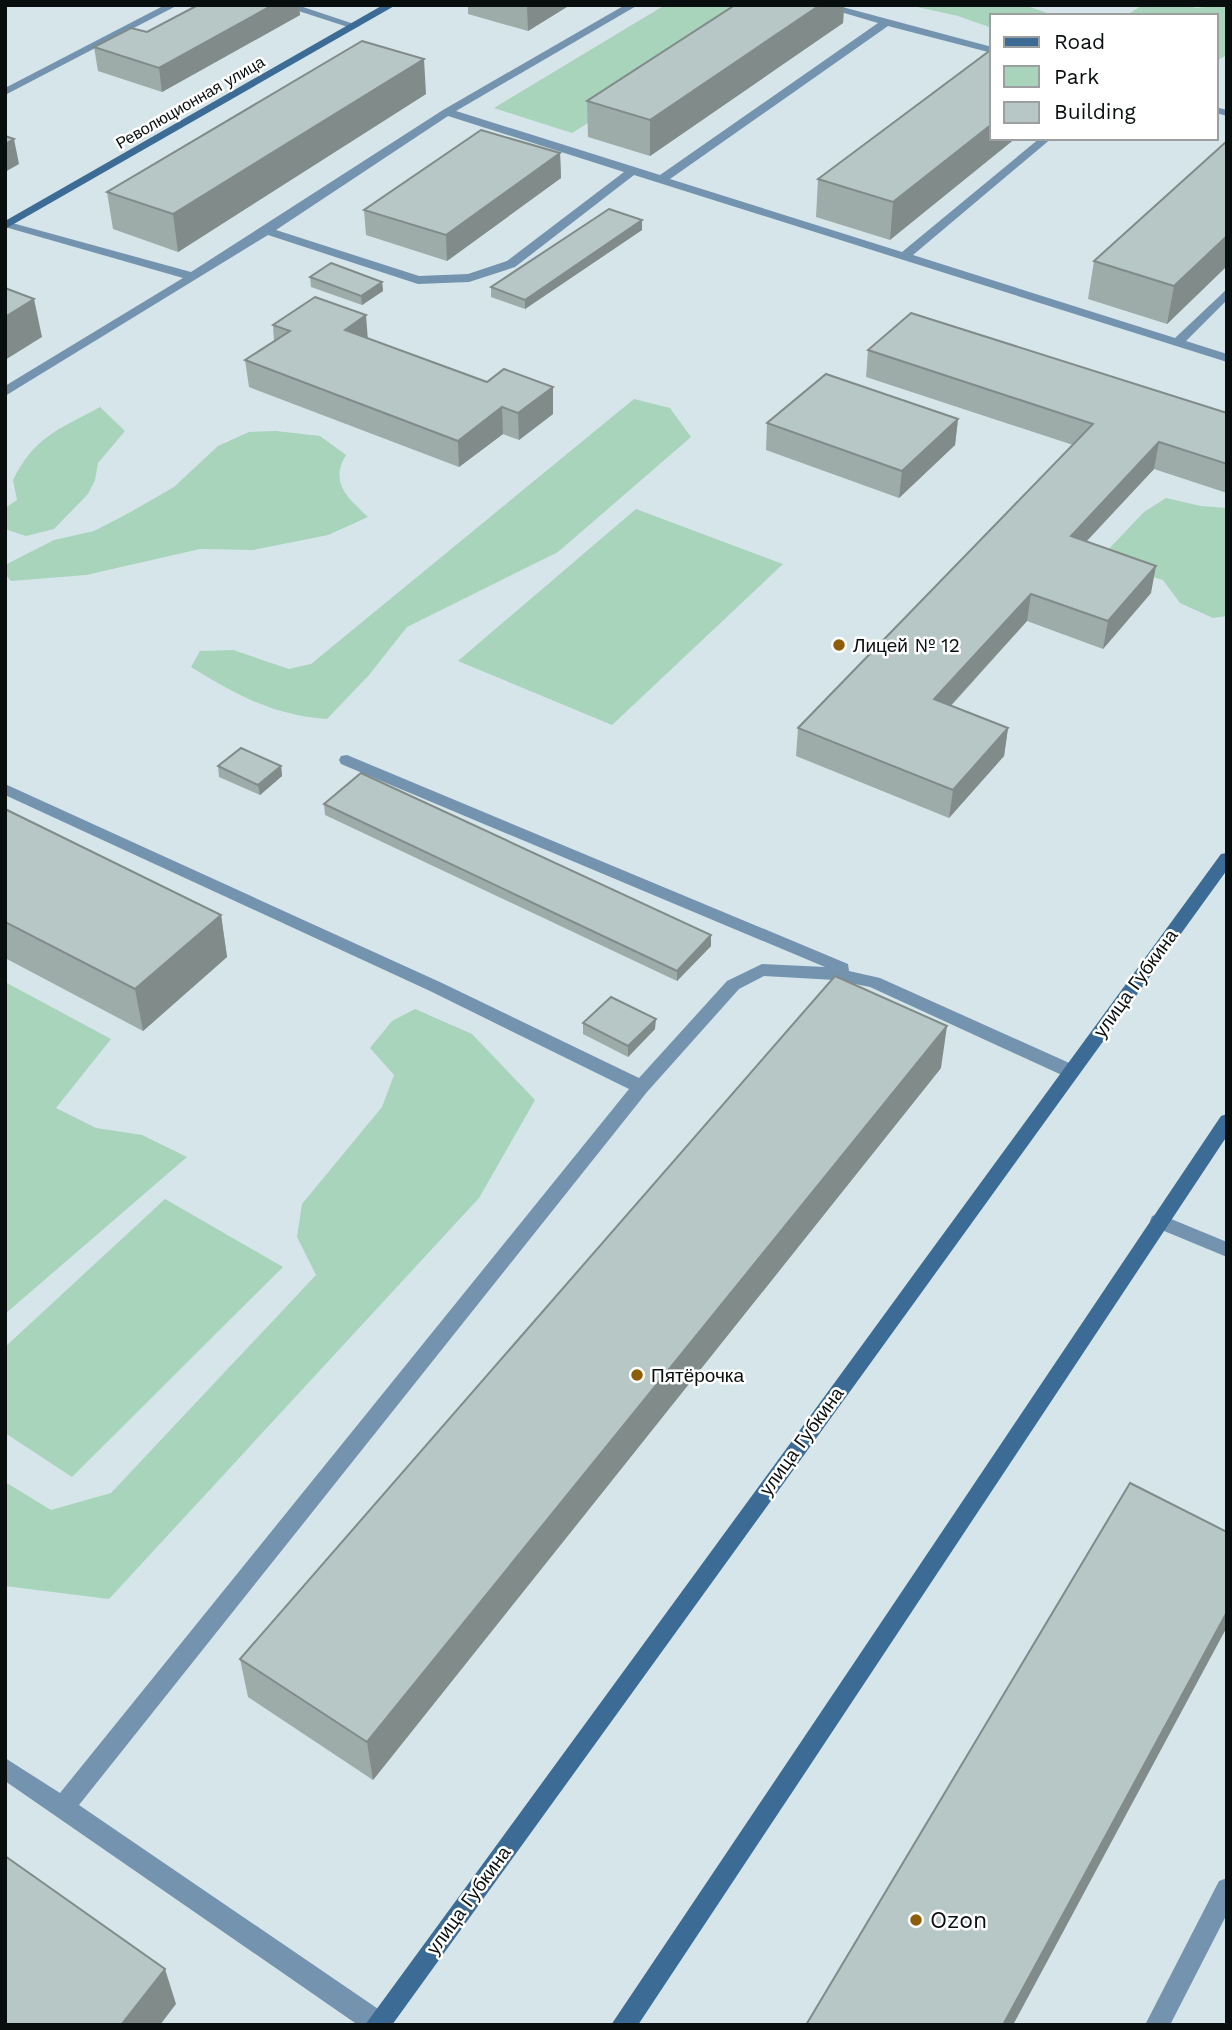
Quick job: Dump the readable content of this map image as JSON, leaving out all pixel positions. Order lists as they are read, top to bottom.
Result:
{
  "streets": {
    "main road": ["Революционная улица", "улица Губкина"]
  },
  "places": ["Лицей № 12", "Пятёрочка", "Ozon"],
  "legend": ["Road", "Park", "Building"]
}
